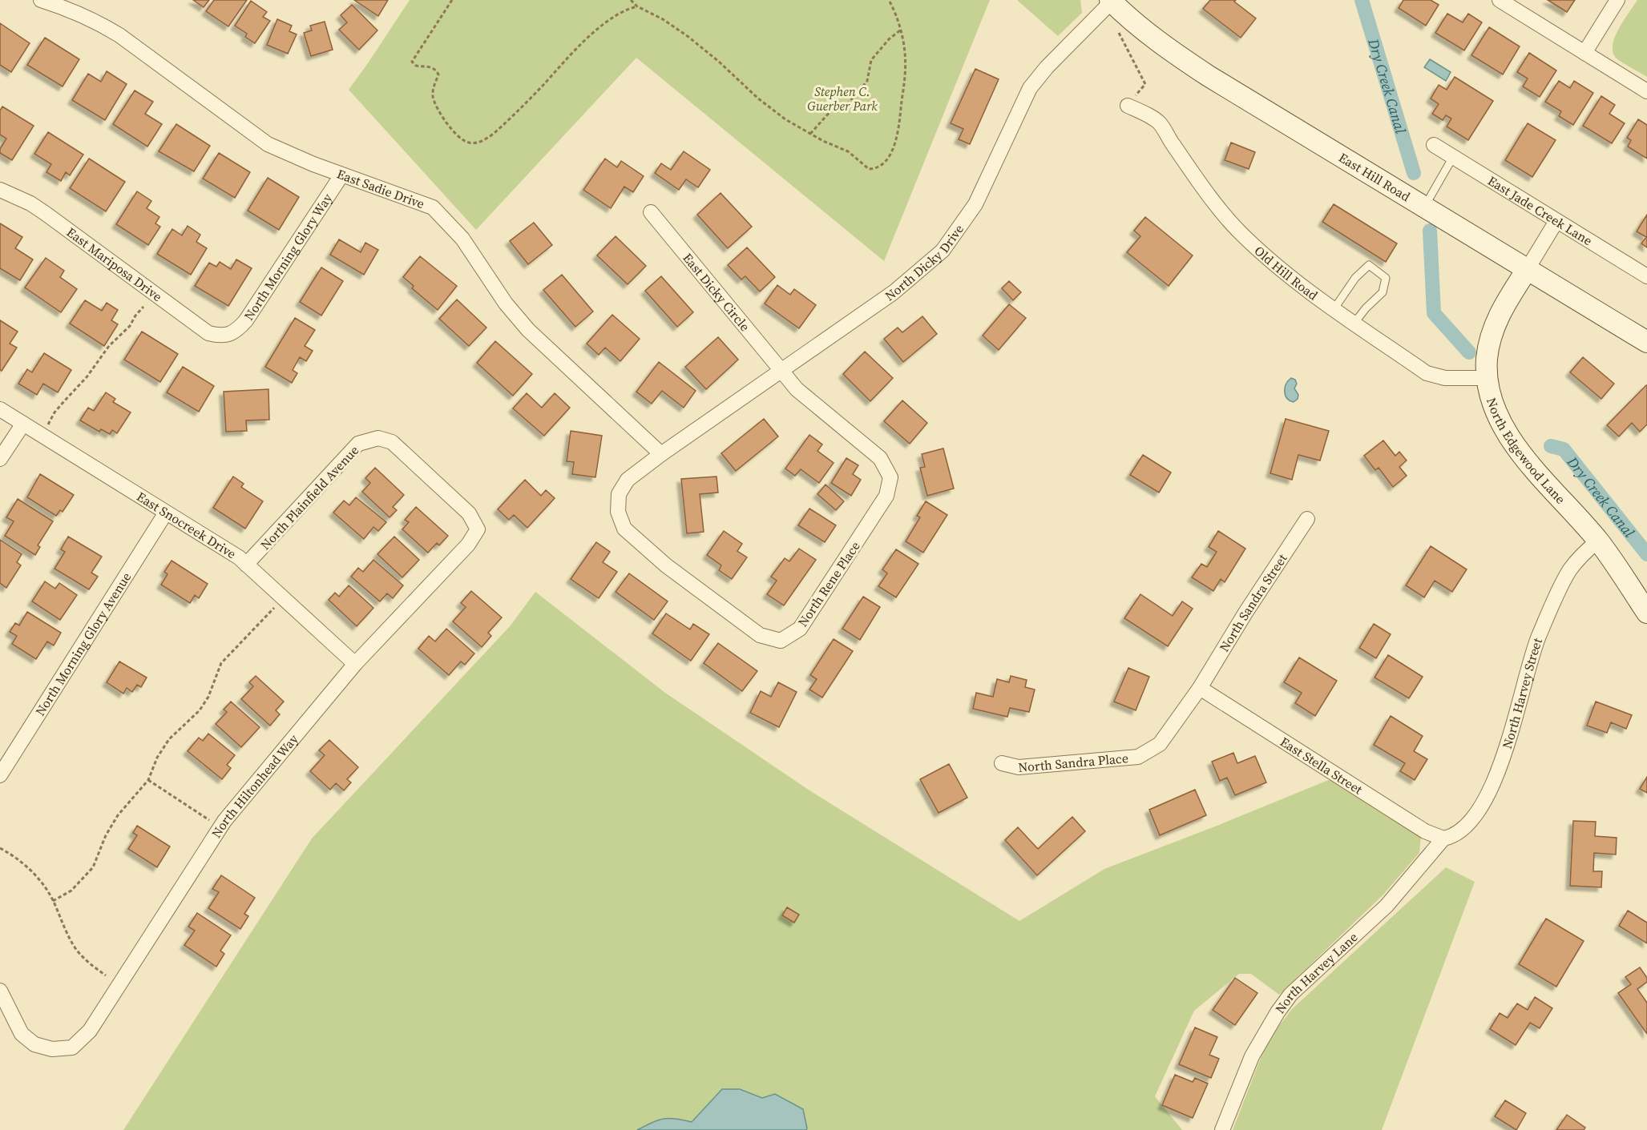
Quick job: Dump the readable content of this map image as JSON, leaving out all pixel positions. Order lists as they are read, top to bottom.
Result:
{
  "streets": {
    "street": [
      "East Hill Road",
      "East Sadie Drive",
      "East Jade Creek Lane",
      "North Morning Glory Way",
      "North Dicky Drive",
      "East Mariposa Drive",
      "Old Hill Road",
      "East Dicky Circle",
      "North Edgewood Lane",
      "North Plainfield Avenue",
      "East Snocreek Drive",
      "North Rene Place",
      "North Sandra Street",
      "North Morning Glory Avenue",
      "North Harvey Street",
      "North Sandra Place",
      "East Stella Street",
      "North Hiltonhead Way",
      "North Harvey Lane"
    ]
  },
  "crossings": [
    ["East Hill Road", "North Dicky Drive"],
    ["East Hill Road", "North Edgewood Lane"],
    ["East Sadie Drive", "North Morning Glory Way"],
    ["East Sadie Drive", "North Dicky Drive"],
    ["East Sadie Drive", "North Rene Place"],
    ["North Morning Glory Way", "East Mariposa Drive"],
    ["North Dicky Drive", "East Dicky Circle"],
    ["North Dicky Drive", "North Rene Place"],
    ["Old Hill Road", "North Edgewood Lane"],
    ["East Dicky Circle", "North Rene Place"],
    ["North Edgewood Lane", "North Harvey Street"],
    ["North Plainfield Avenue", "East Snocreek Drive"],
    ["North Plainfield Avenue", "North Hiltonhead Way"],
    ["East Snocreek Drive", "North Morning Glory Avenue"],
    ["East Snocreek Drive", "North Hiltonhead Way"],
    ["North Sandra Street", "North Sandra Place"],
    ["North Sandra Street", "East Stella Street"],
    ["North Harvey Street", "East Stella Street"],
    ["North Harvey Street", "North Harvey Lane"],
    ["North Sandra Place", "East Stella Street"],
    ["East Stella Street", "North Harvey Lane"]
  ],
  "water": ["Dry Creek Canal"],
  "parks": ["Stephen C. Guerber Park"]
}
